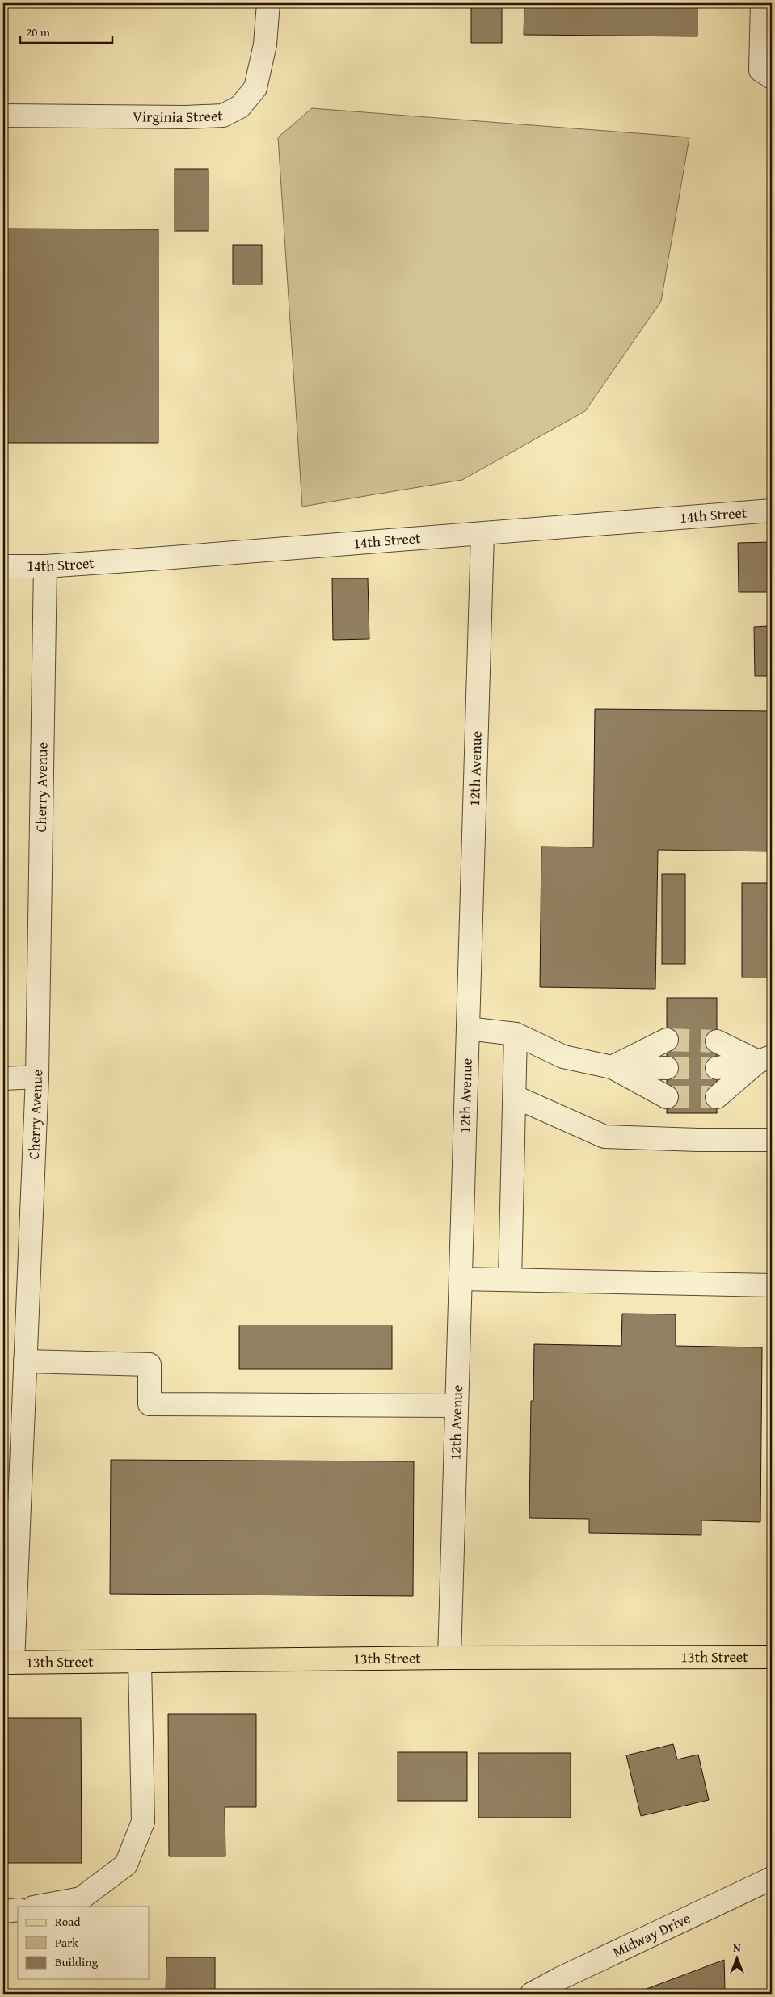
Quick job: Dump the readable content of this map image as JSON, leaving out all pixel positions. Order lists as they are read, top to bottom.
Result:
{
  "streets": {
    "main road": ["13th Street"],
    "street": [
      "Virginia Street",
      "14th Street",
      "12th Avenue",
      "Cherry Avenue",
      "Midway Drive"
    ]
  },
  "crossings": [
    ["14th Street", "12th Avenue"],
    ["14th Street", "Cherry Avenue"],
    ["12th Avenue", "13th Street"],
    ["Cherry Avenue", "13th Street"]
  ],
  "legend": ["Road", "Park", "Building"],
  "scale_bar": "20 m",
  "north": "top"
}
